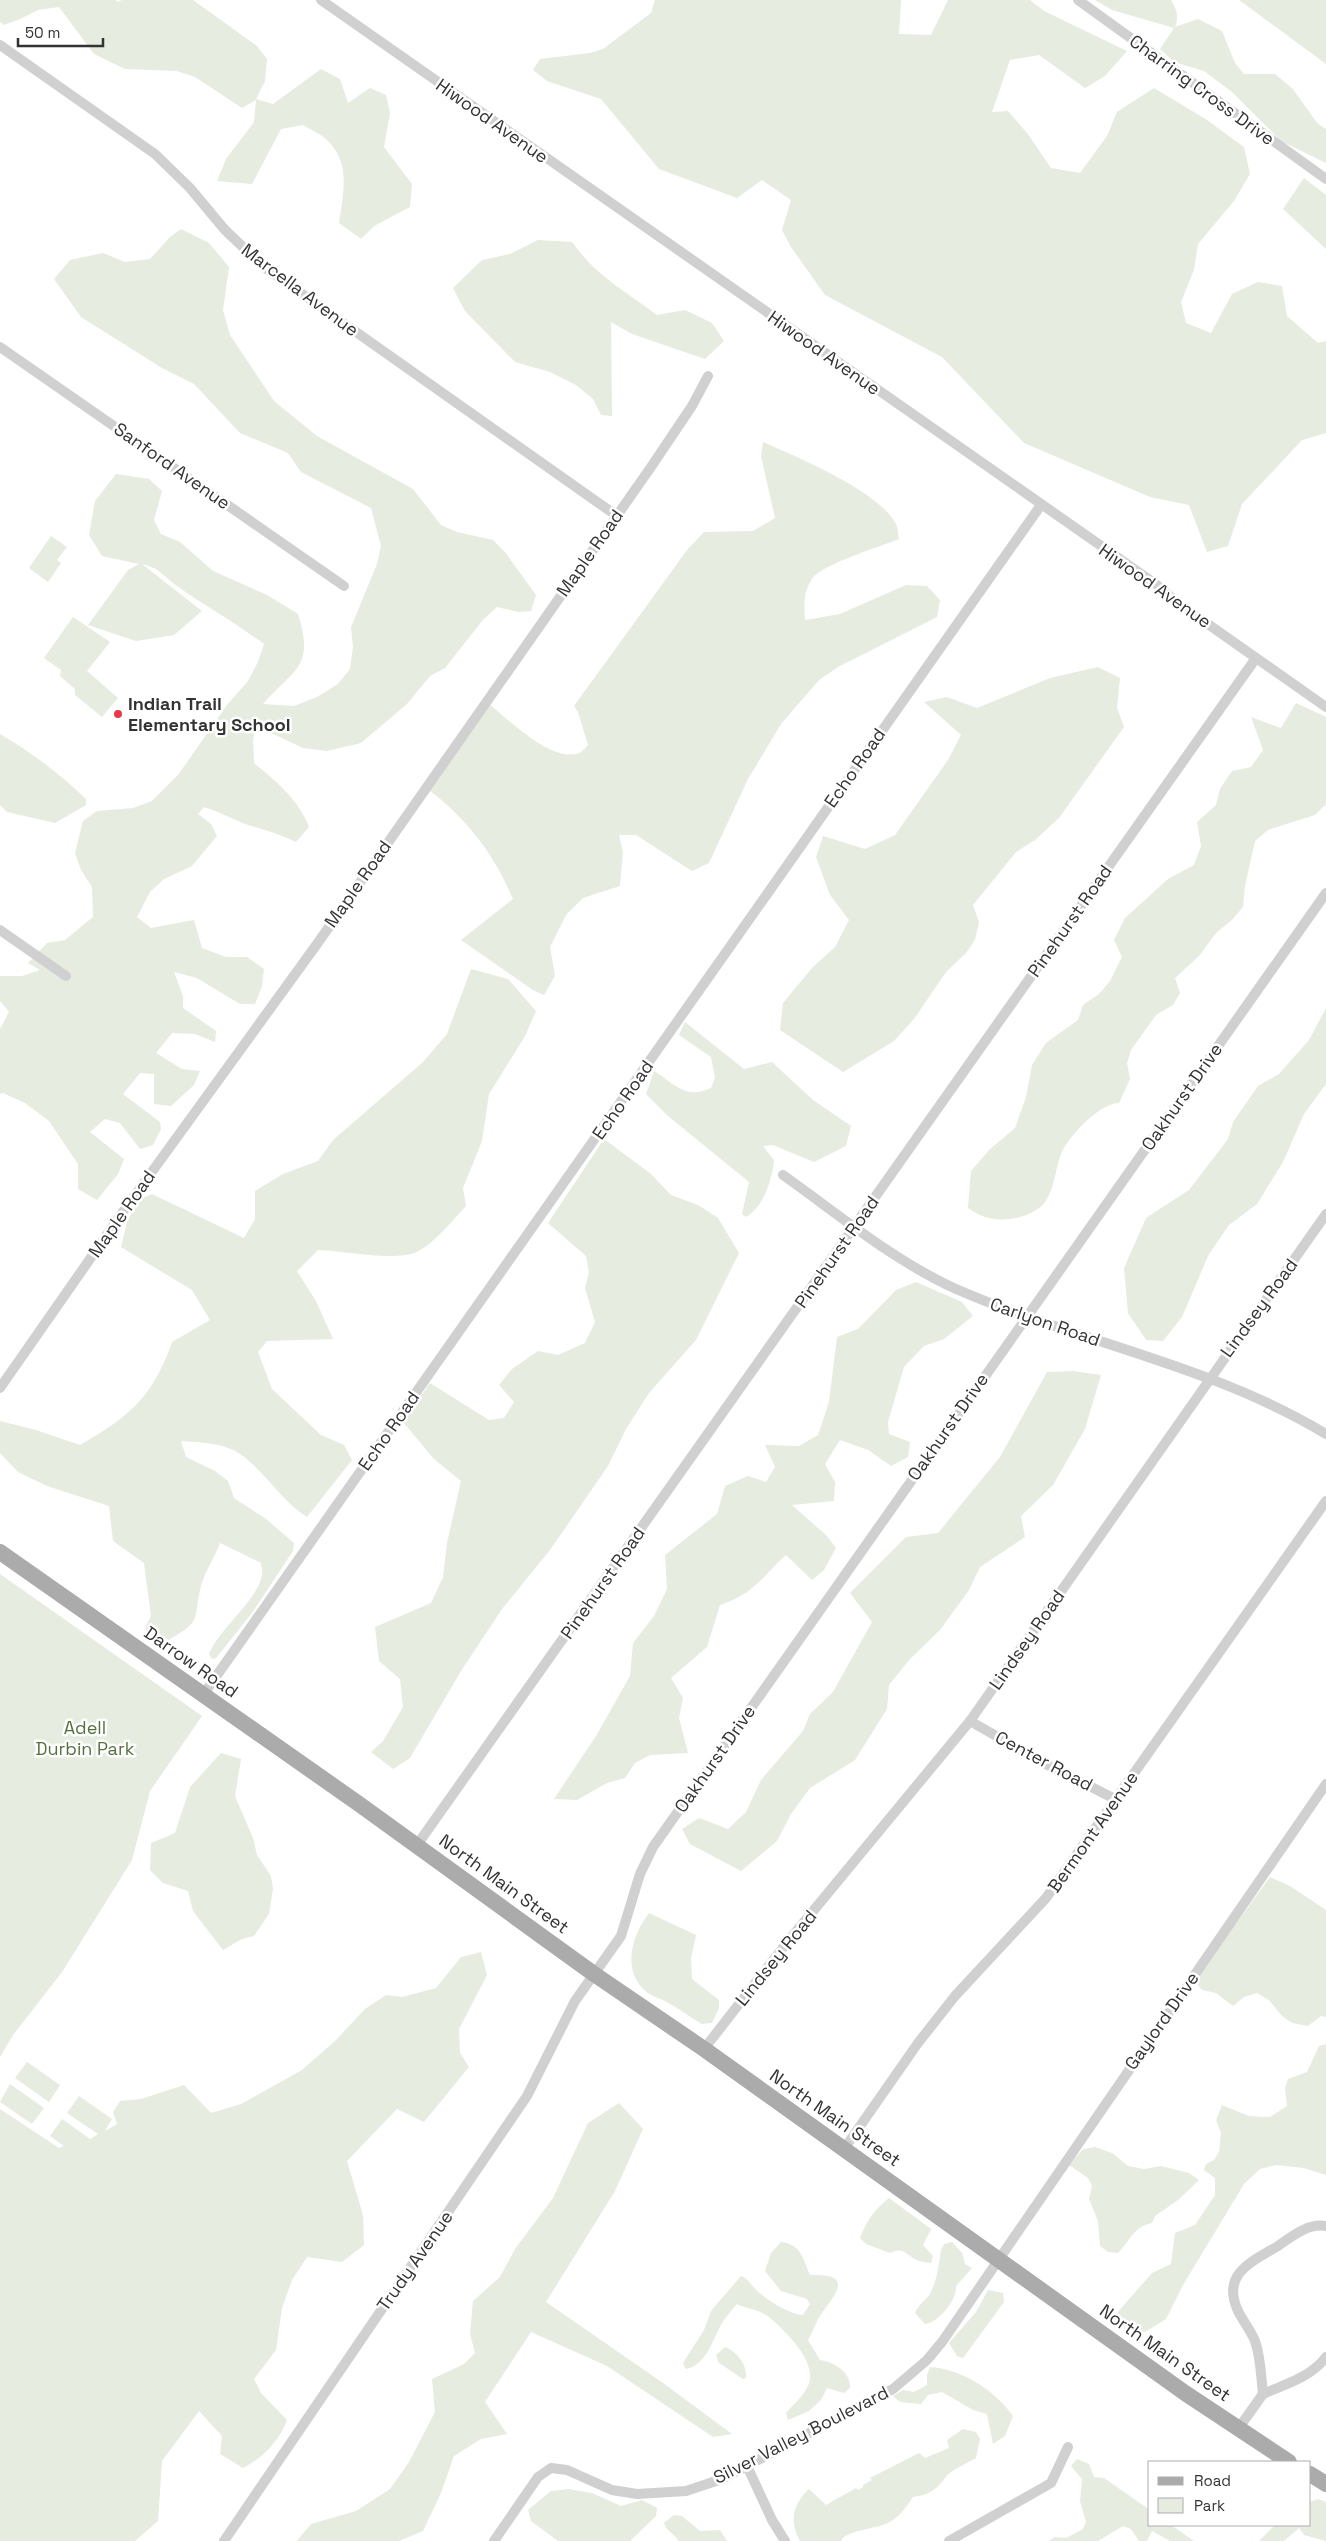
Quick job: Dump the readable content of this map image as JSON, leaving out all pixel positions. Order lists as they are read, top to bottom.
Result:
{
  "streets": {
    "main road": ["Darrow Road", "North Main Street"],
    "street": [
      "Charring Cross Drive",
      "Hiwood Avenue",
      "Marcella Avenue",
      "Sanford Avenue",
      "Maple Road",
      "Echo Road",
      "Pinehurst Road",
      "Oakhurst Drive",
      "Lindsey Road",
      "Carlyon Road",
      "Center Road",
      "Bermont Avenue",
      "Gaylord Drive",
      "Trudy Avenue",
      "Silver Valley Boulevard"
    ]
  },
  "crossings": [
    ["Hiwood Avenue", "Echo Road"],
    ["Hiwood Avenue", "Pinehurst Road"],
    ["Marcella Avenue", "Maple Road"],
    ["Echo Road", "Darrow Road"],
    ["Pinehurst Road", "Carlyon Road"],
    ["Pinehurst Road", "North Main Street"],
    ["Oakhurst Drive", "Carlyon Road"],
    ["Oakhurst Drive", "North Main Street"],
    ["Oakhurst Drive", "Trudy Avenue"],
    ["Lindsey Road", "Carlyon Road"],
    ["Lindsey Road", "Center Road"],
    ["Lindsey Road", "North Main Street"],
    ["Darrow Road", "North Main Street"],
    ["Center Road", "Bermont Avenue"],
    ["Bermont Avenue", "North Main Street"],
    ["North Main Street", "Gaylord Drive"],
    ["North Main Street", "Trudy Avenue"],
    ["North Main Street", "Silver Valley Boulevard"],
    ["Gaylord Drive", "Silver Valley Boulevard"]
  ],
  "parks": ["Adell Durbin Park"],
  "places": ["Indian Trail Elementary School"],
  "legend": ["Road", "Park"],
  "scale_bar": "50 m"
}
